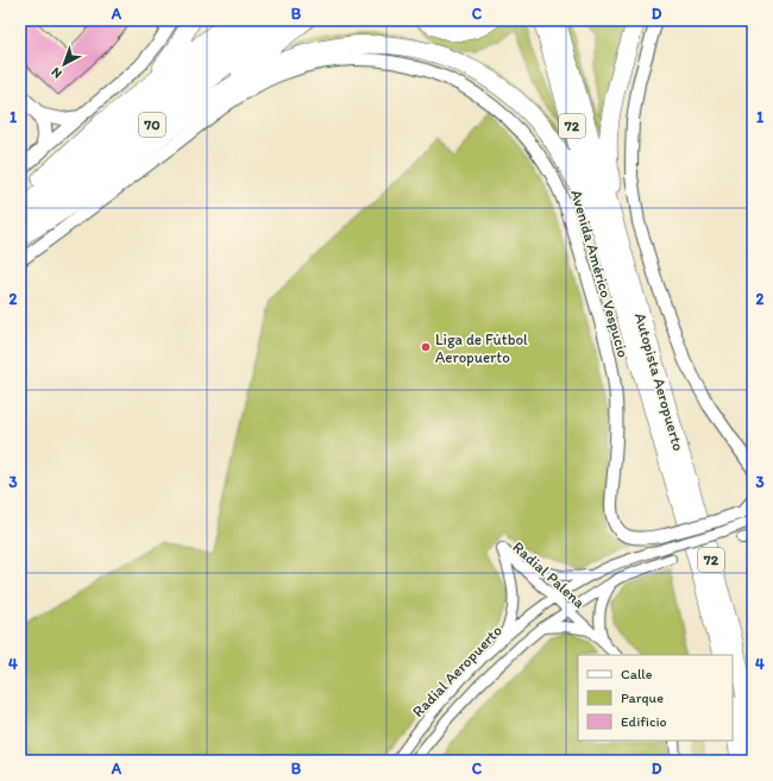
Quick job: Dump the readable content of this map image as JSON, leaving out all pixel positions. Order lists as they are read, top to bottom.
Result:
{
  "streets": {
    "highway": ["70", "72", "Autopista Aeropuerto"],
    "street": ["Avenida Américo Vespucio", "Radial Palena", "Radial Aeropuerto"]
  },
  "crossings": [
    ["Avenida Américo Vespucio", "Radial Aeropuerto"],
    ["Radial Palena", "Radial Aeropuerto"]
  ],
  "places": ["Liga de Fútbol Aeropuerto"],
  "legend": ["Calle", "Parque", "Edificio"],
  "north": "bottom left",
  "grid": {
    "columns": [
      "A",
      "B",
      "C",
      "D"
    ],
    "rows": [
      "1",
      "2",
      "3",
      "4"
    ]
  }
}
